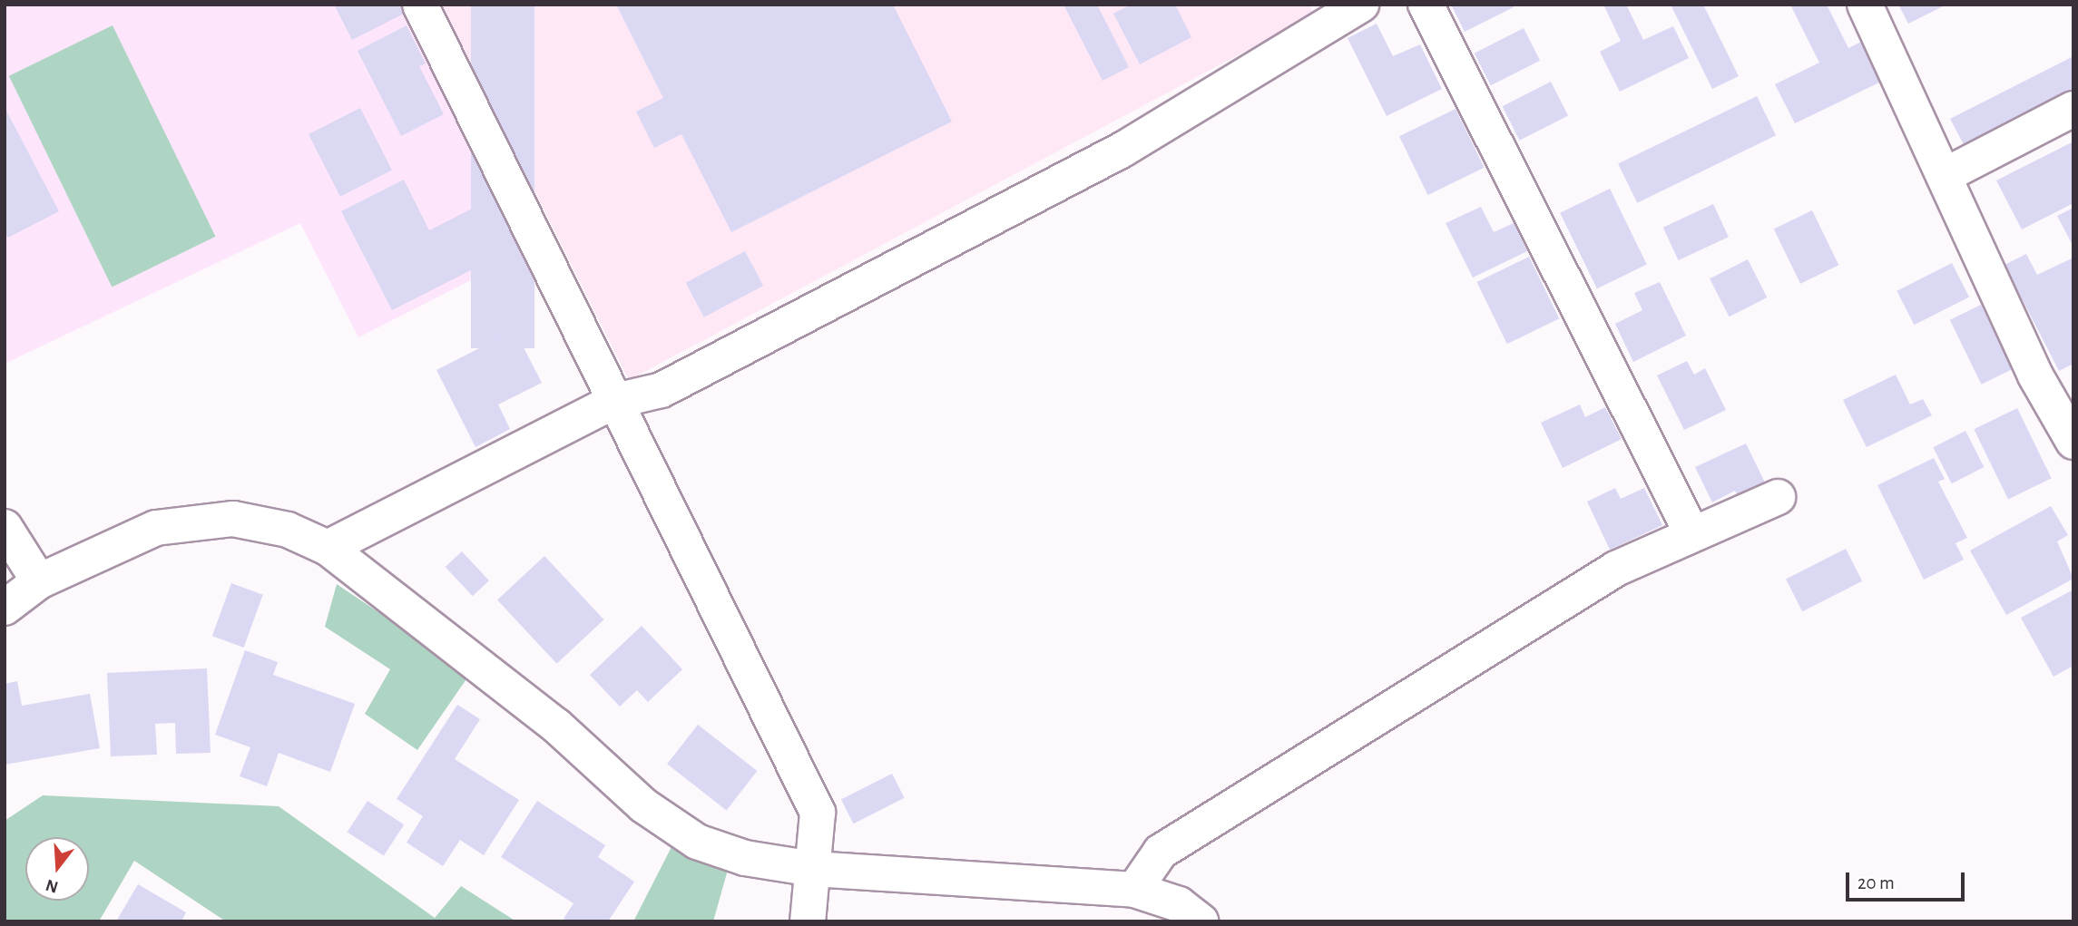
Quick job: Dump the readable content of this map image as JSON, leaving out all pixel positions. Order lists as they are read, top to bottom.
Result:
{
  "scale_bar": "20 m",
  "north": "bottom"
}
